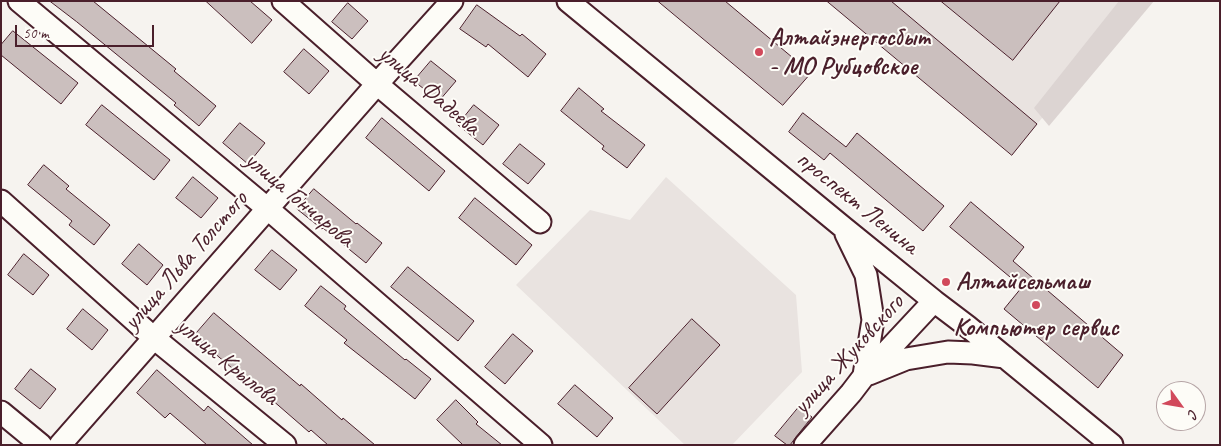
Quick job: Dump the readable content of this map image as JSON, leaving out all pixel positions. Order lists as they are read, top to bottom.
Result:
{
  "streets": {
    "street": [
      "улица Фадеева",
      "улица Гончарова",
      "проспект Ленина",
      "улица Льва Толстого",
      "улица Жуковского",
      "улица Крылова"
    ]
  },
  "crossings": [
    ["улица Фадеева", "улица Льва Толстого"],
    ["улица Гончарова", "улица Льва Толстого"],
    ["проспект Ленина", "улица Жуковского"],
    ["улица Льва Толстого", "улица Крылова"]
  ],
  "places": ["Алтайэнергосбыт - МО Рубцовское", "Алтайсельмаш", "Компьютер сервис"],
  "scale_bar": "50 m",
  "north": "bottom right"
}
